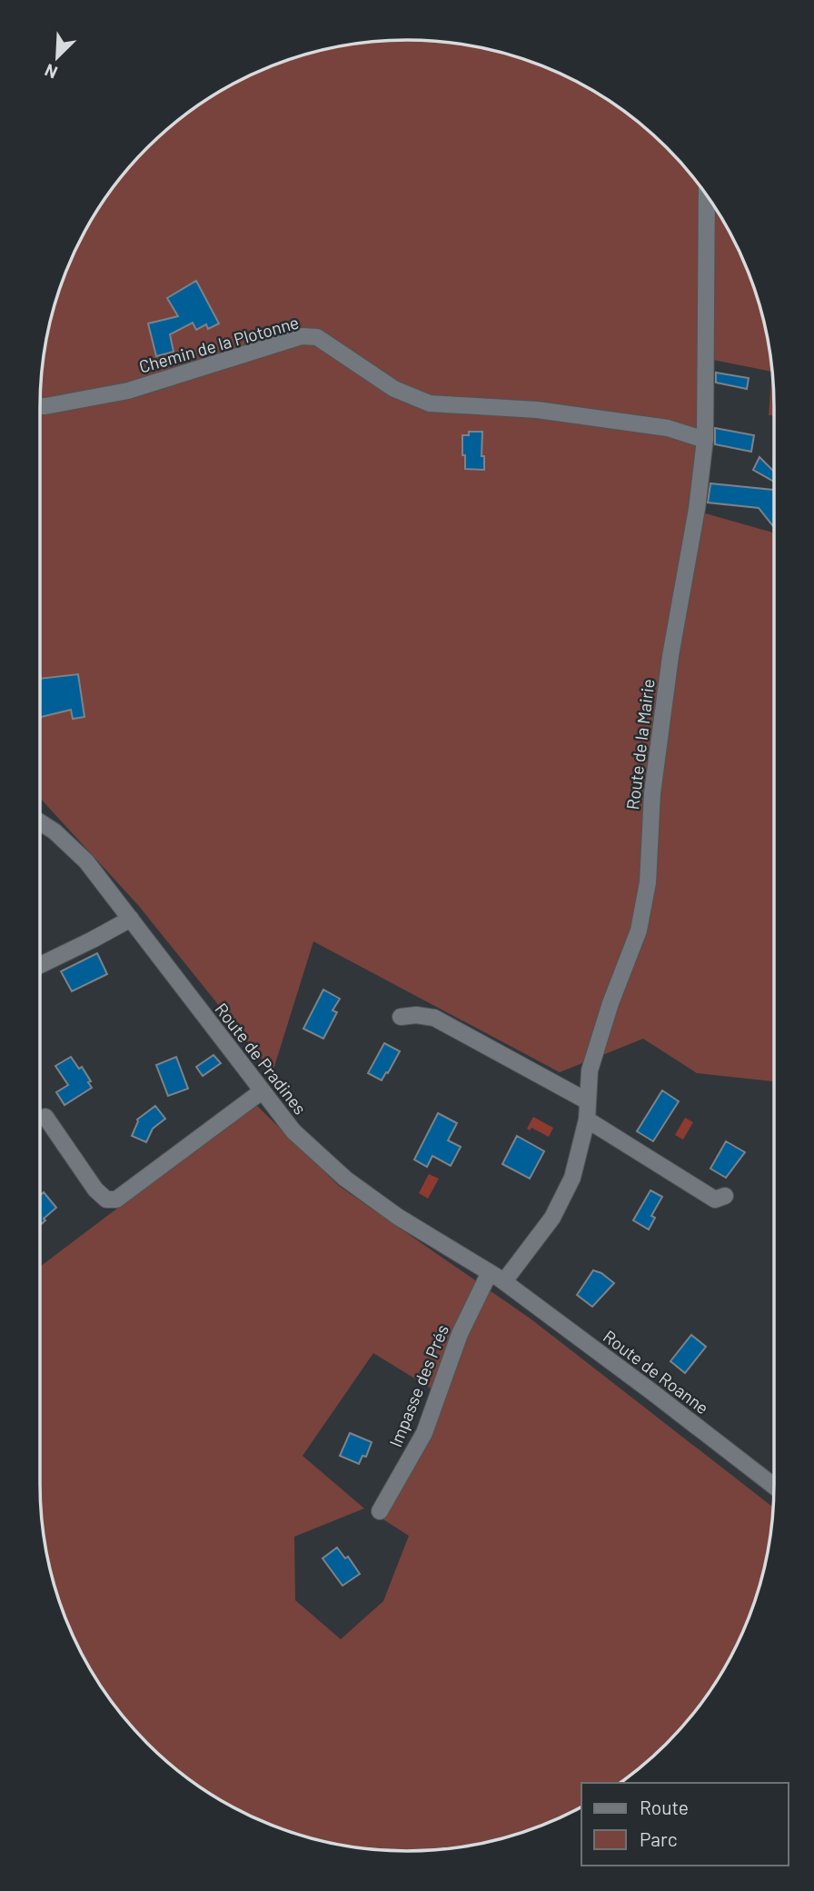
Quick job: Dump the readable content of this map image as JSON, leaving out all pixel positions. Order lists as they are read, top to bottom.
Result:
{
  "streets": {
    "street": [
      "Chemin de la Plotonne",
      "Route de la Mairie",
      "Route de Pradines",
      "Route de Roanne",
      "Impasse des Prés"
    ]
  },
  "crossings": [
    ["Chemin de la Plotonne", "Route de la Mairie"],
    ["Route de la Mairie", "Route de Pradines"],
    ["Route de la Mairie", "Route de Roanne"],
    ["Route de Pradines", "Route de Roanne"],
    ["Route de Pradines", "Impasse des Prés"]
  ],
  "legend": ["Route", "Parc"],
  "north": "bottom left"
}
